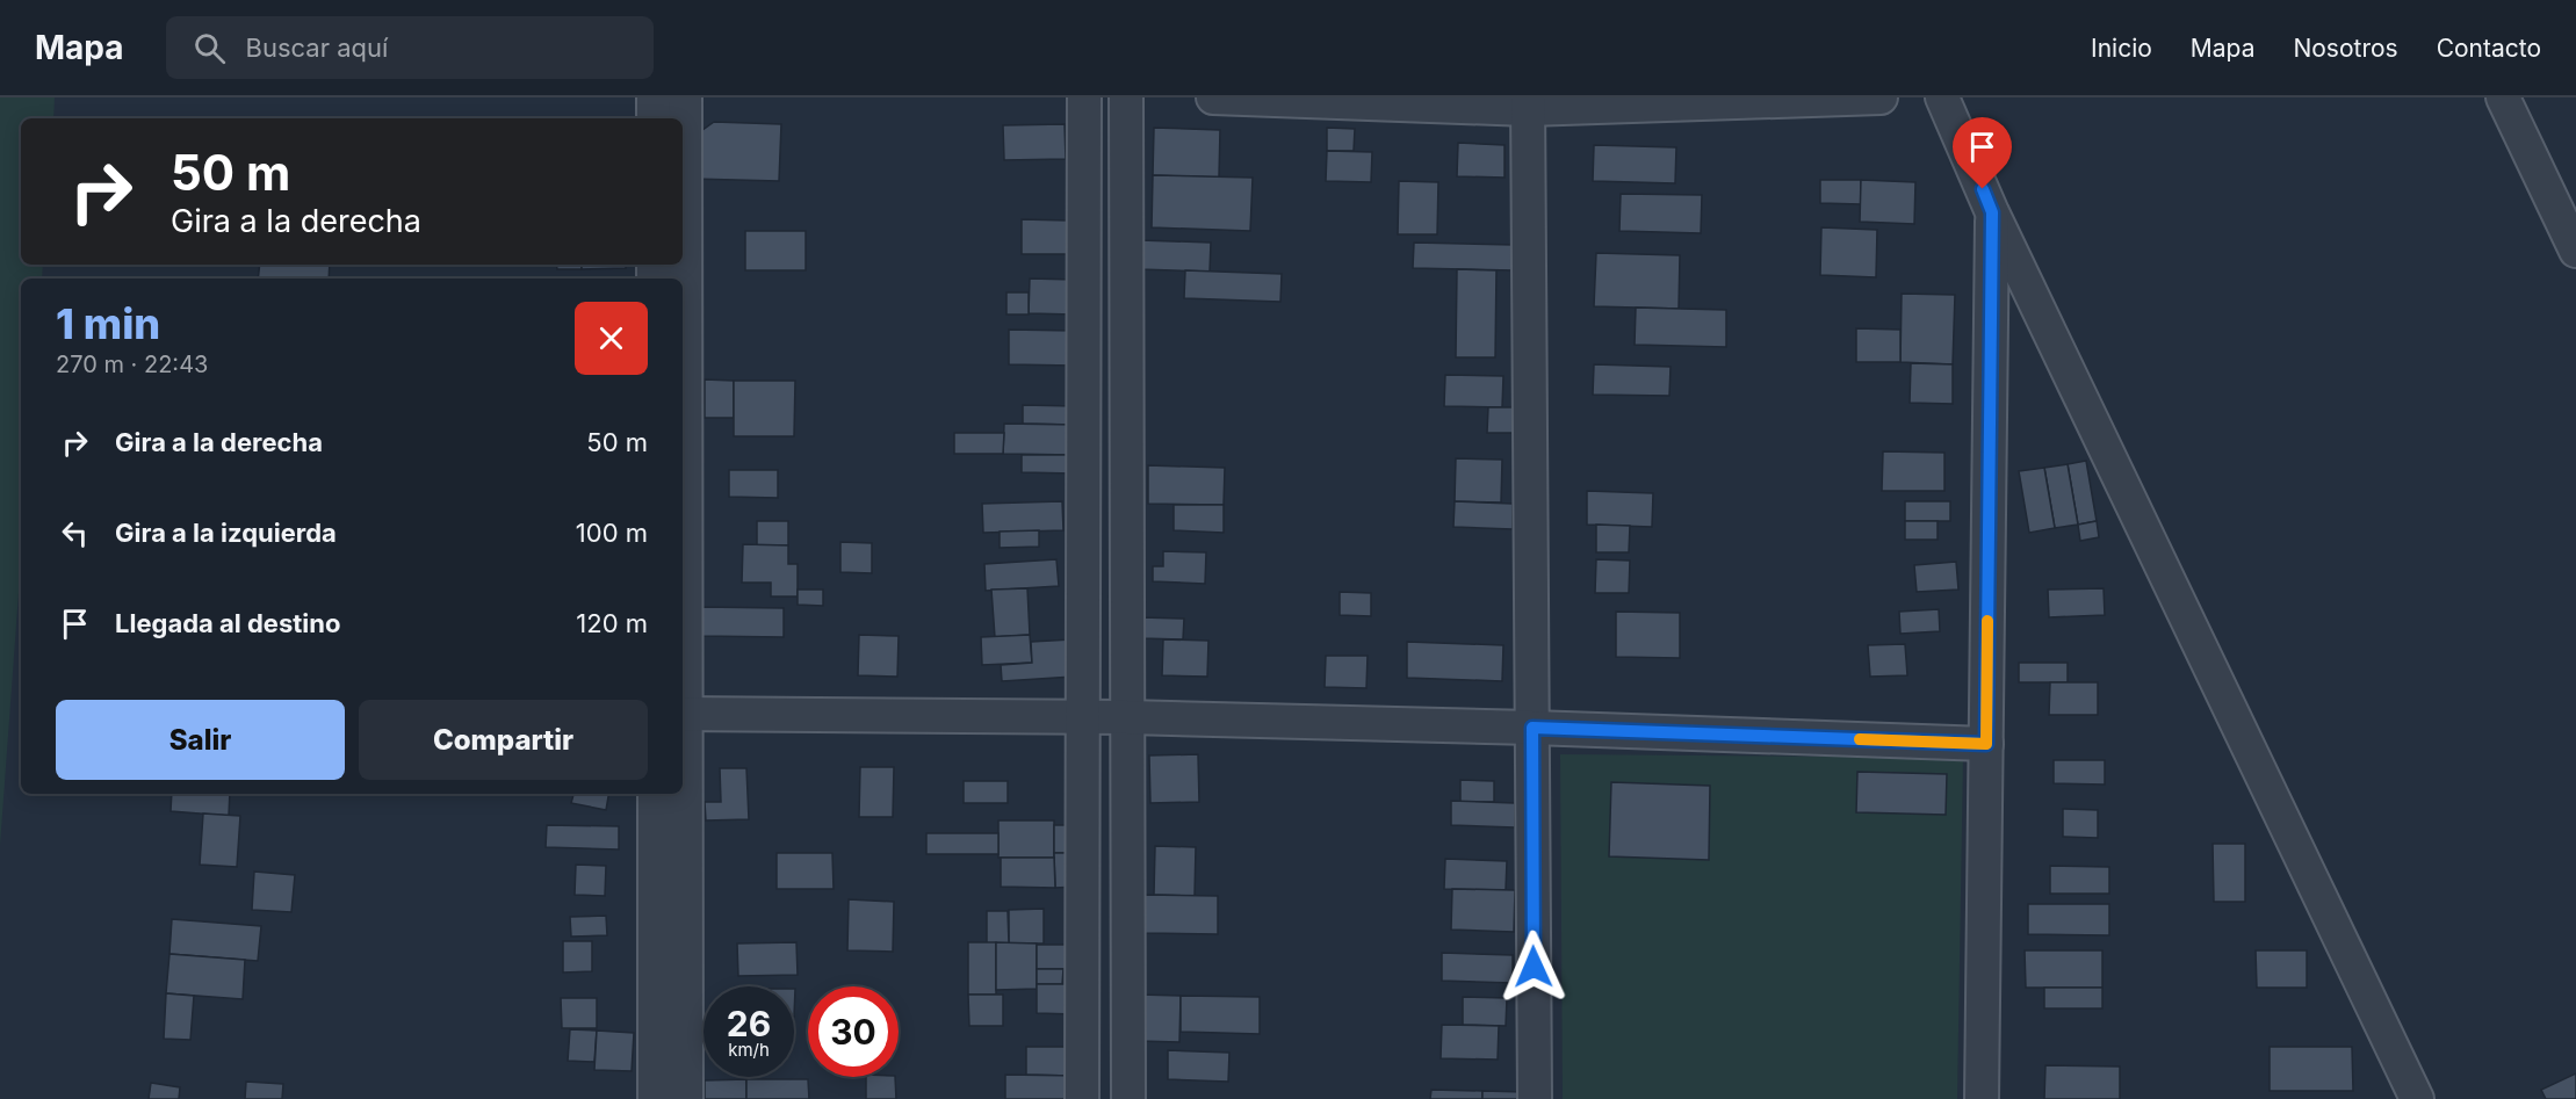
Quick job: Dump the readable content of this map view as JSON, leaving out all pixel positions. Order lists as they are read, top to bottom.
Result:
{
  "page": {
    "header": "Mapa",
    "search": "Buscar aquí",
    "nav": [
      "Inicio",
      "Mapa",
      "Nosotros",
      "Contacto"
    ],
    "turn": ["50 m", "Gira a la derecha"],
    "heading": ["1 min", "270 m · 22:43"],
    "list": [
      {
        "name": "Gira a la derecha",
        "value": "50 m"
      },
      {
        "name": "Gira a la izquierda",
        "value": "100 m"
      },
      {
        "name": "Llegada al destino",
        "value": "120 m"
      }
    ],
    "buttons": ["Salir", "Compartir"],
    "speed": "26 km/h",
    "limit": "30"
  }
}
